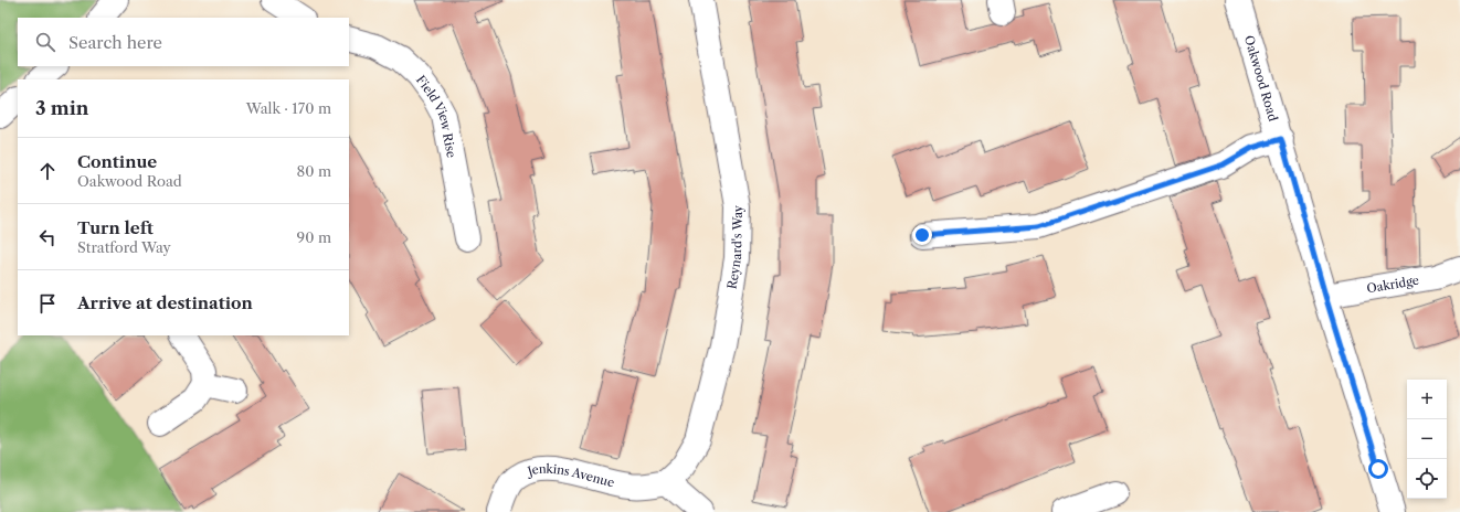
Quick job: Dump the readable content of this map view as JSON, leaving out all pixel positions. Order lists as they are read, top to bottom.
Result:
{
  "streets": {
    "street": [
      "Oakwood Road",
      "Field View Rise",
      "Reynard's Way",
      "Oakridge",
      "Jenkins Avenue"
    ]
  },
  "crossings": [
    ["Oakwood Road", "Oakridge"],
    ["Reynard's Way", "Jenkins Avenue"]
  ],
  "page": {
    "search": "Search here",
    "heading": ["3 min", "Walk · 170 m"],
    "list": [
      ["Continue", "Oakwood Road", "80 m"],
      ["Turn left", "Stratford Way", "90 m"],
      "Arrive at destination"
    ],
    "map_buttons": ["+", "−"]
  }
}
